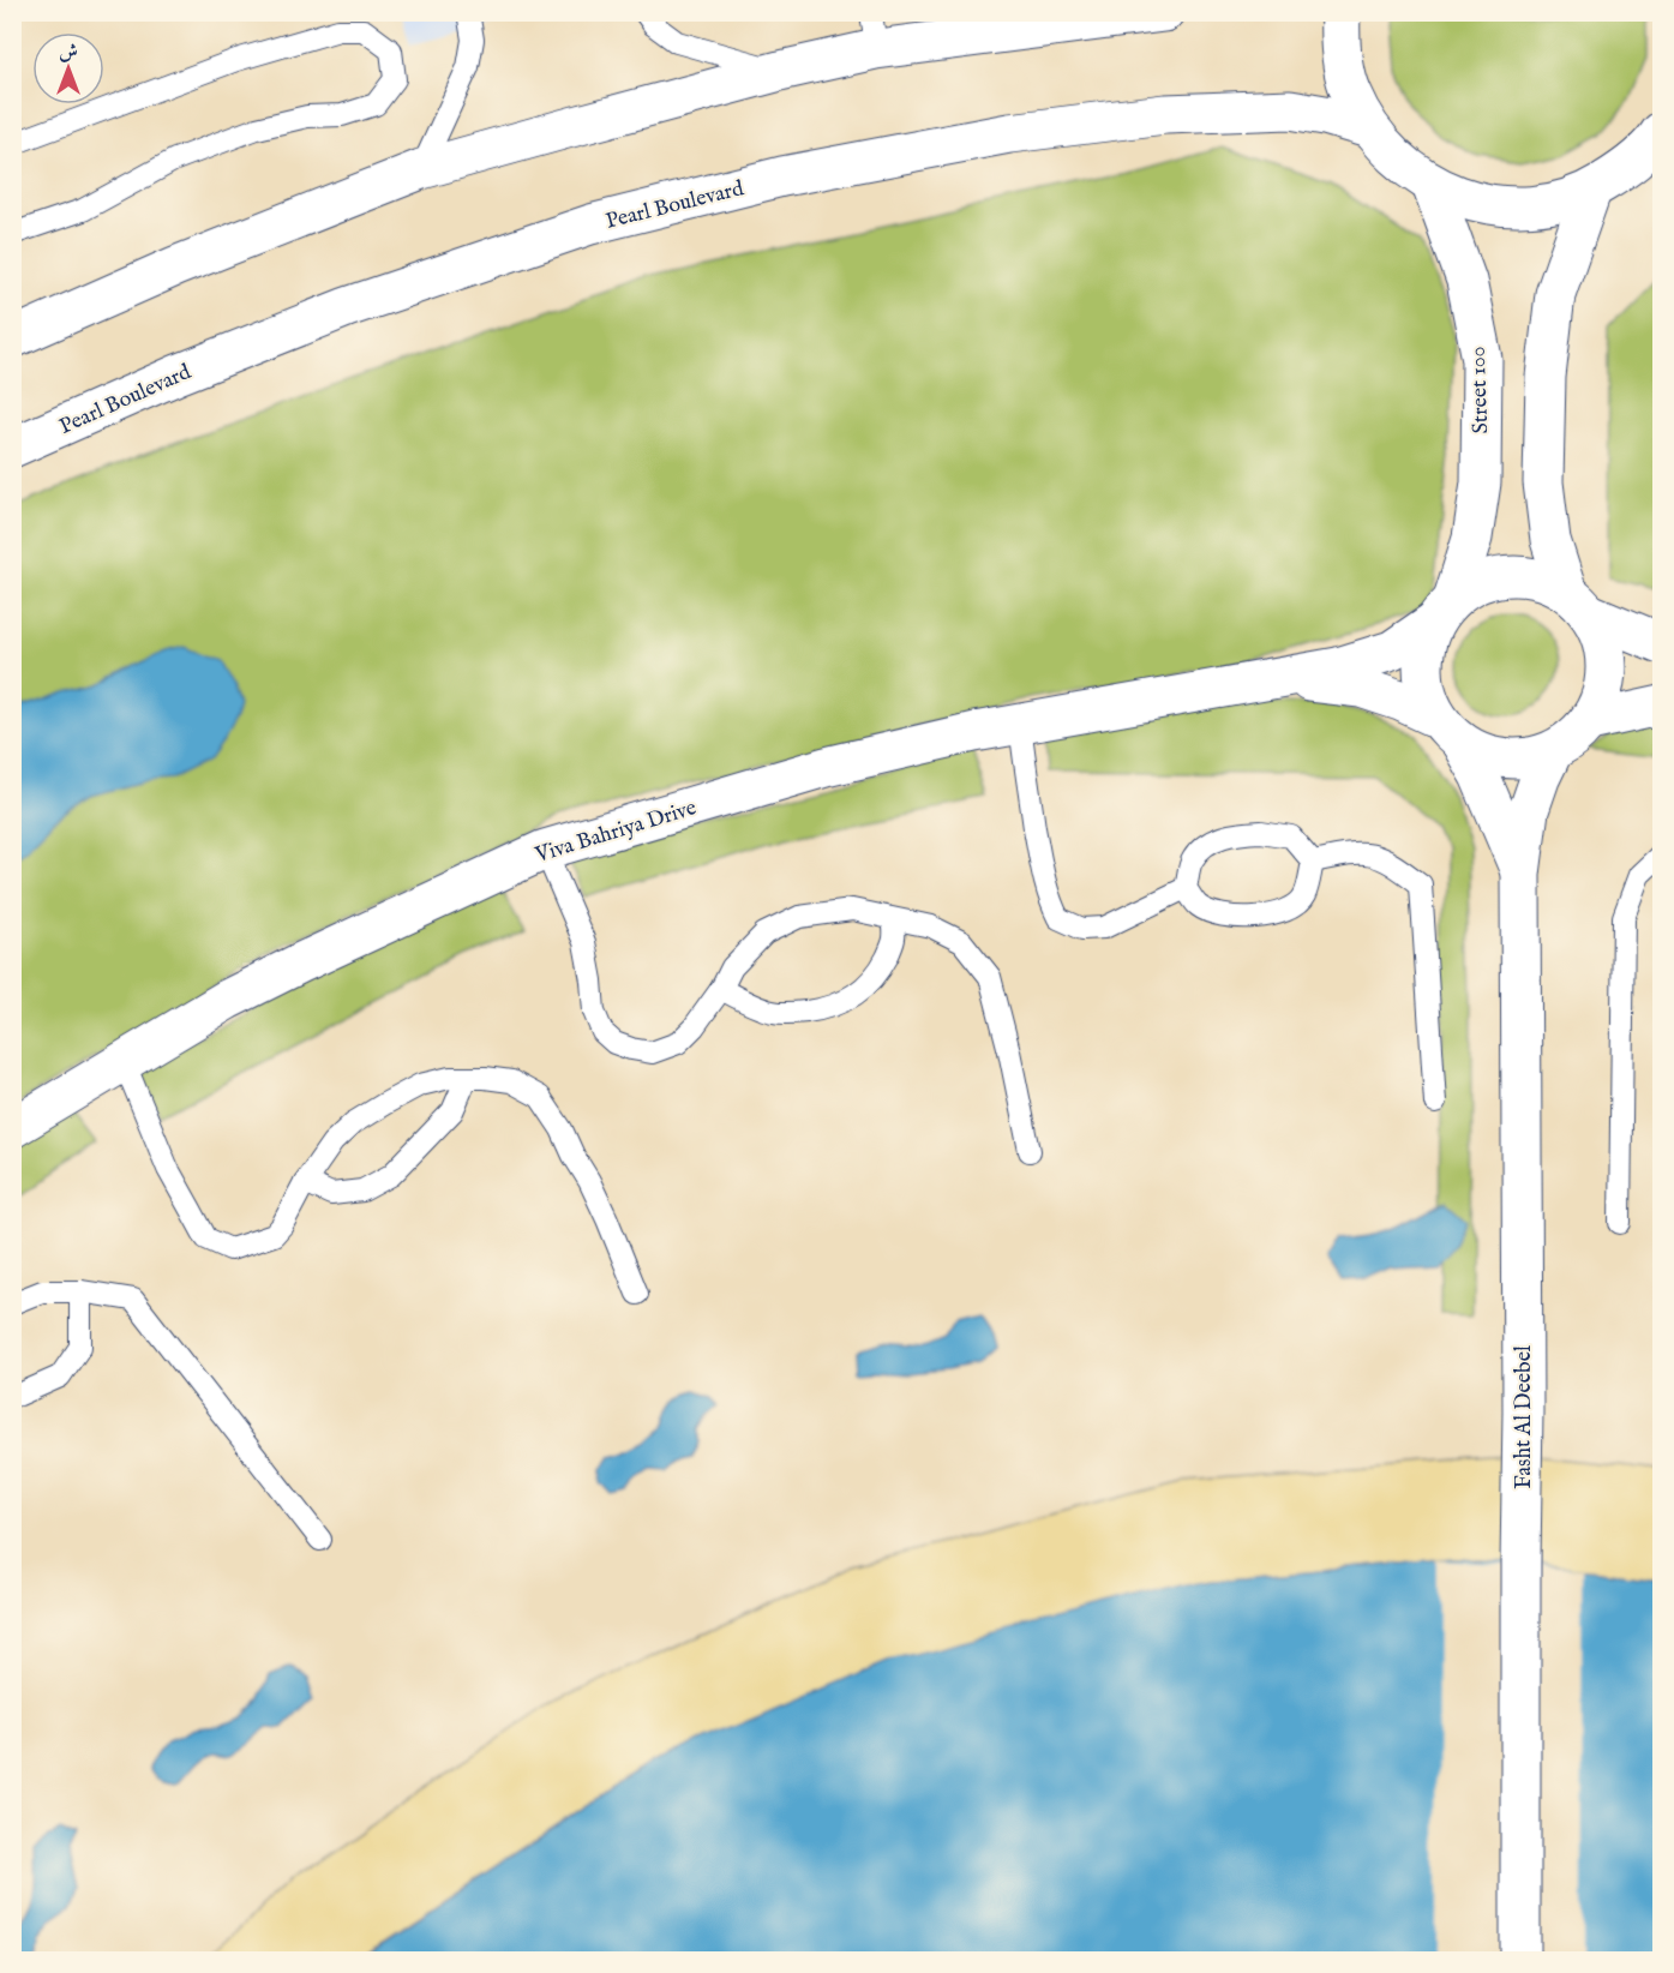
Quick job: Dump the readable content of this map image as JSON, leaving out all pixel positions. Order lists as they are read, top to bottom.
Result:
{
  "streets": {
    "street": [
      "Pearl Boulevard",
      "Street 100",
      "Viva Bahriya Drive",
      "Fasht Al Deebel"
    ]
  },
  "crossings": [
    ["Street 100", "Viva Bahriya Drive"],
    ["Street 100", "Fasht Al Deebel"],
    ["Viva Bahriya Drive", "Fasht Al Deebel"]
  ],
  "north": "top"
}
